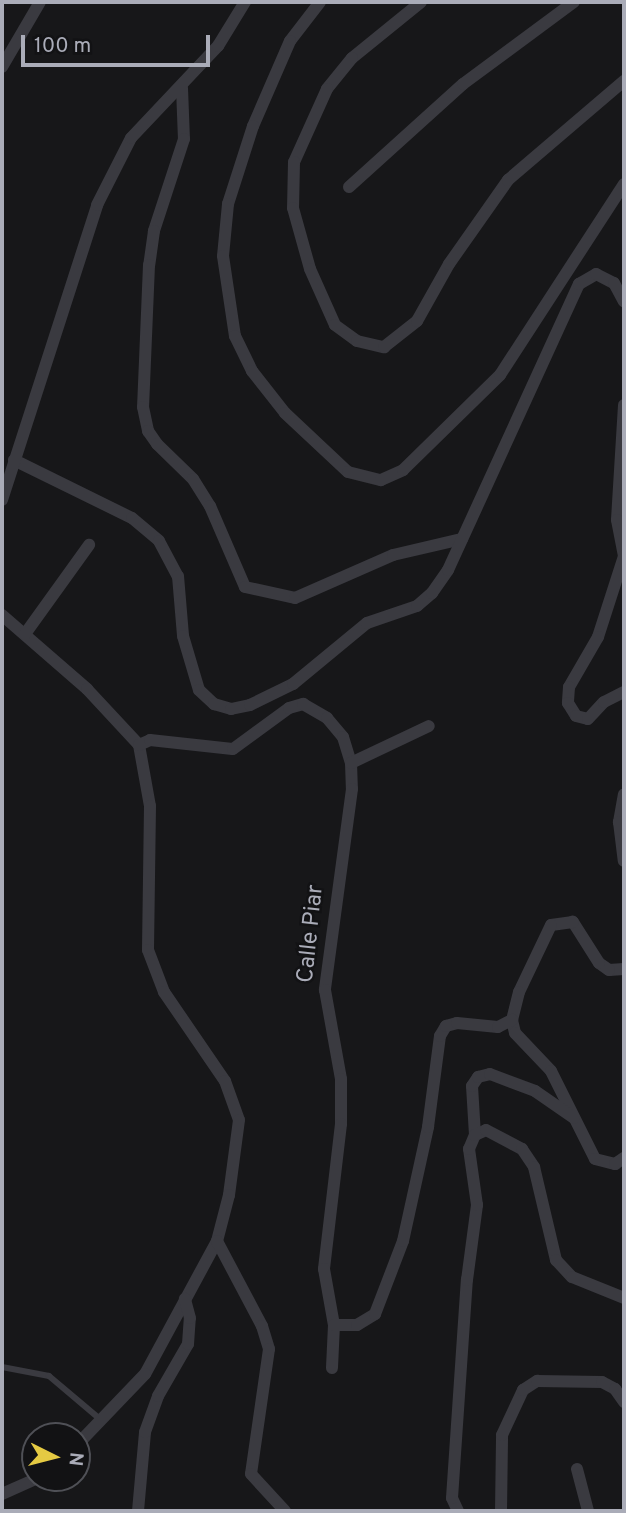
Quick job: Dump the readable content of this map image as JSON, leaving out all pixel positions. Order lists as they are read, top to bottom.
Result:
{
  "streets": {
    "street": ["Calle Piar"]
  },
  "scale_bar": "100 m",
  "north": "right"
}
